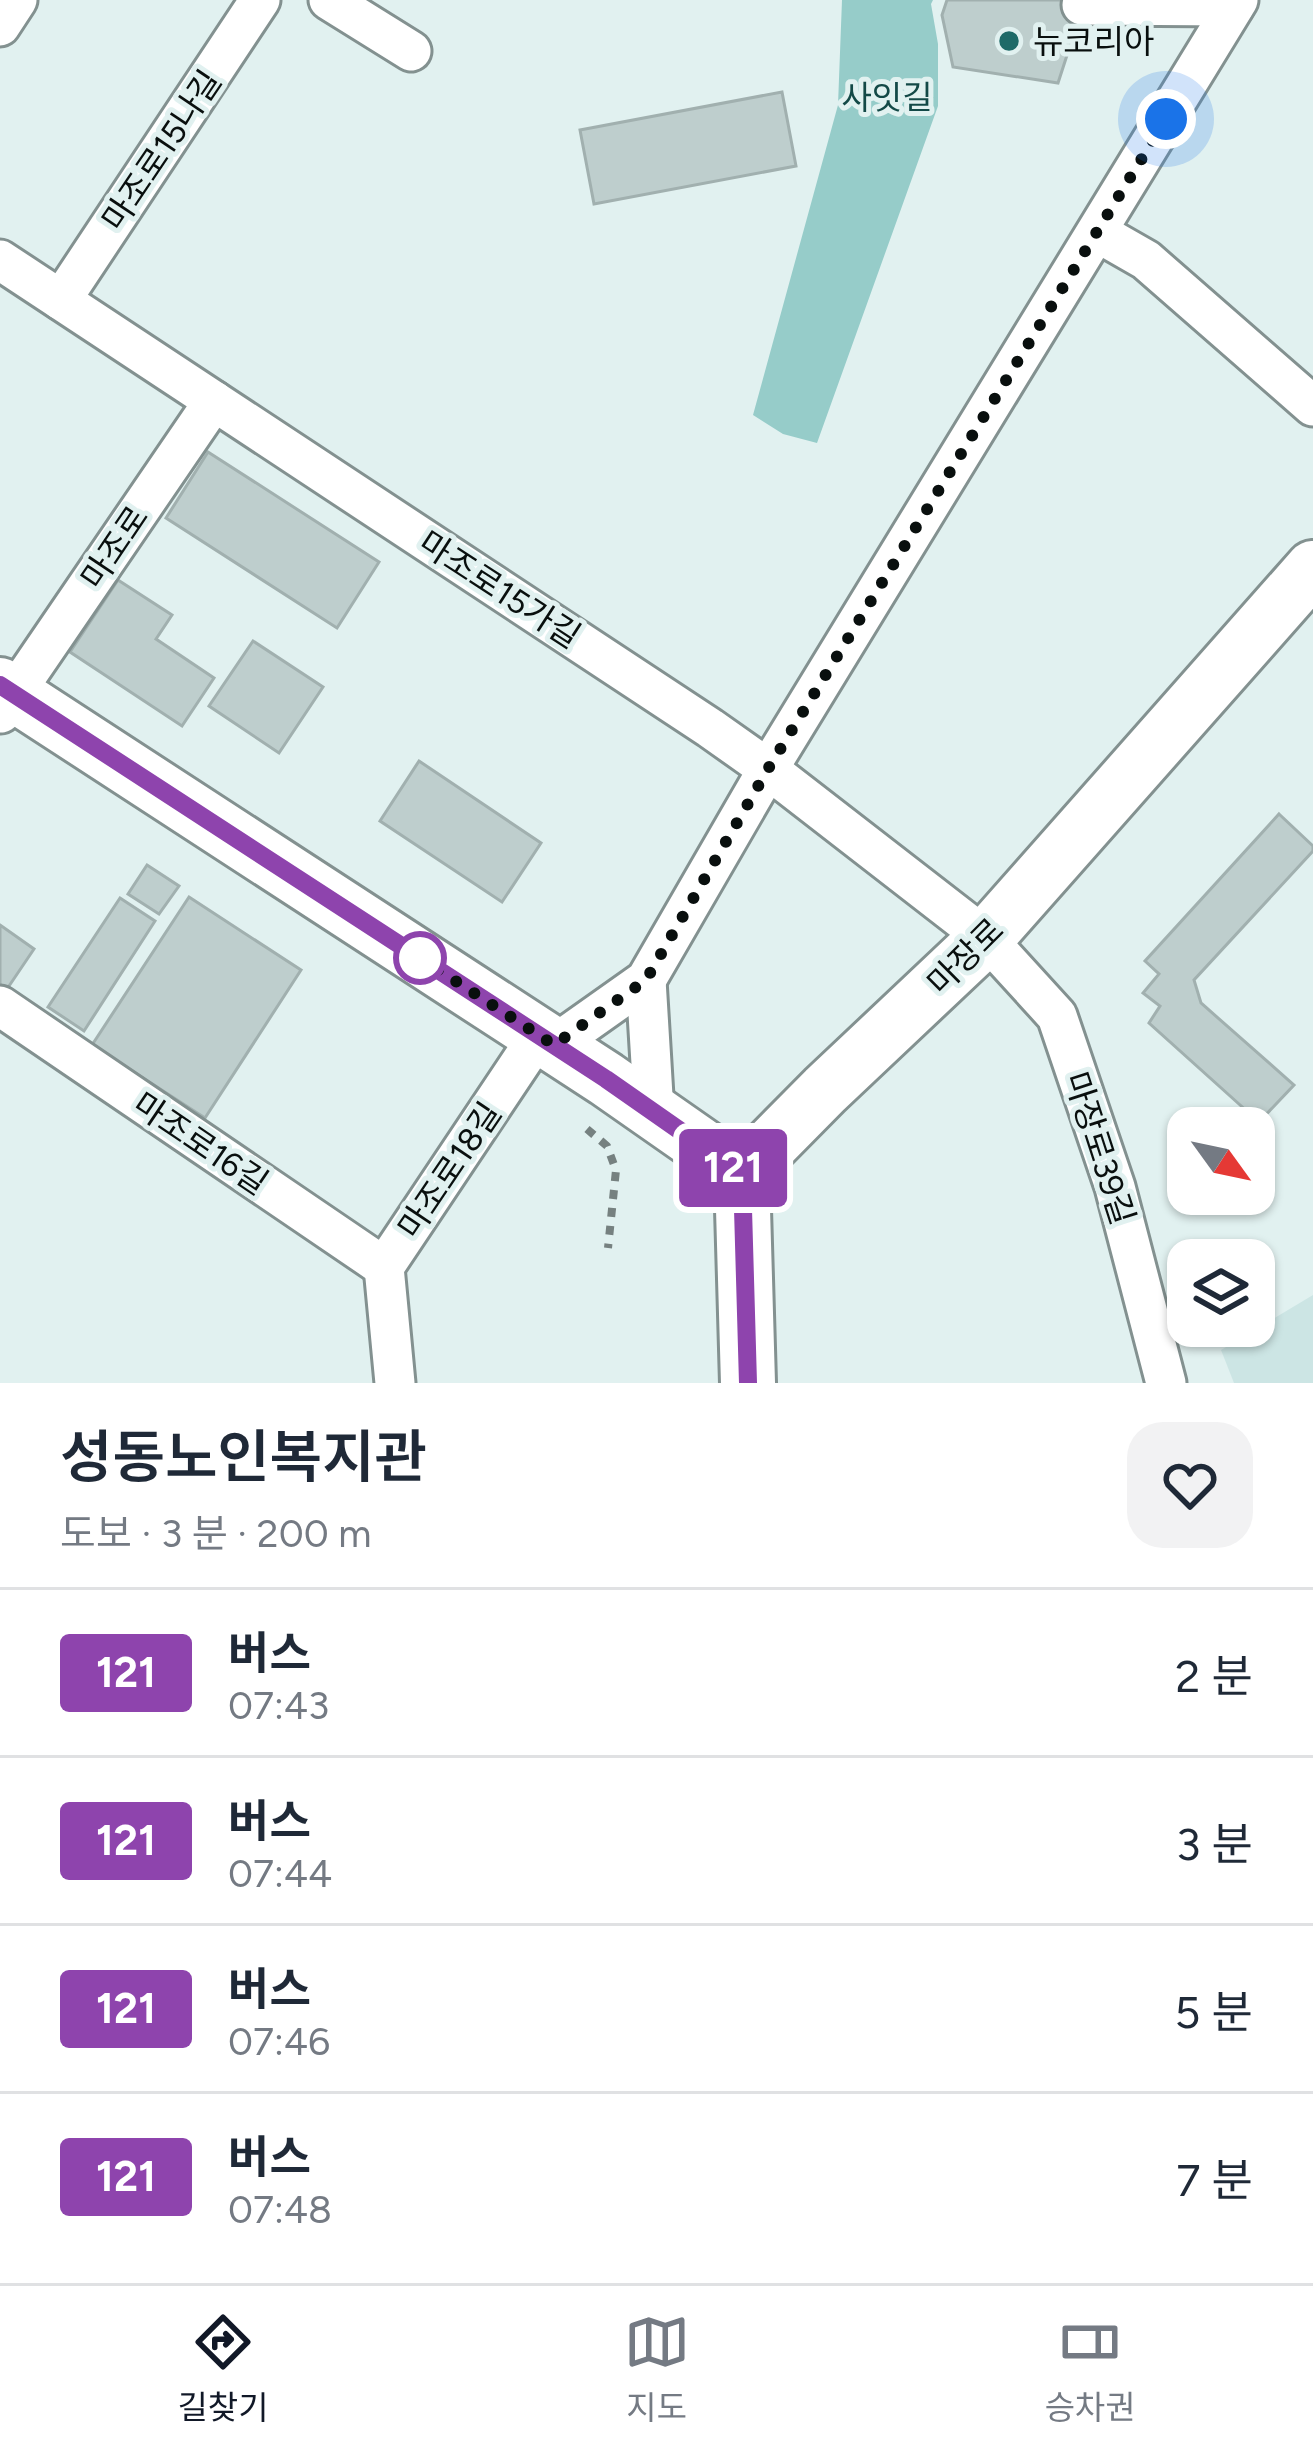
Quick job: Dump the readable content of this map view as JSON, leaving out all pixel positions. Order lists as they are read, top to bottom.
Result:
{
  "streets": {
    "main road": ["마조로", "마장로"],
    "street": [
      "마조로15나길",
      "마조로15가길",
      "마조로16길",
      "마장로39길",
      "마조로18길"
    ]
  },
  "crossings": [
    ["마조로15나길", "마조로15가길"],
    ["마조로", "마조로15가길"],
    ["마조로", "마장로"],
    ["마조로", "마조로18길"],
    ["마조로15가길", "마장로"],
    ["마조로15가길", "마장로39길"],
    ["마장로", "마장로39길"],
    ["마조로16길", "마조로18길"]
  ],
  "parks": ["사잇길"],
  "places": ["뉴코리아"],
  "lines": ["bus line 121"],
  "north": "bottom right",
  "page": {
    "on_map": "121",
    "heading": ["성동노인복지관", "도보 · 3 분 · 200 m"],
    "list": [
      {
        "mark": "121",
        "name": "버스",
        "note": "07:43",
        "value": "2 분"
      },
      {
        "mark": "121",
        "name": "버스",
        "note": "07:44",
        "value": "3 분"
      },
      {
        "mark": "121",
        "name": "버스",
        "note": "07:46",
        "value": "5 분"
      },
      {
        "mark": "121",
        "name": "버스",
        "note": "07:48",
        "value": "7 분"
      }
    ],
    "tabs": ["길찾기", "지도", "승차권"]
  }
}
